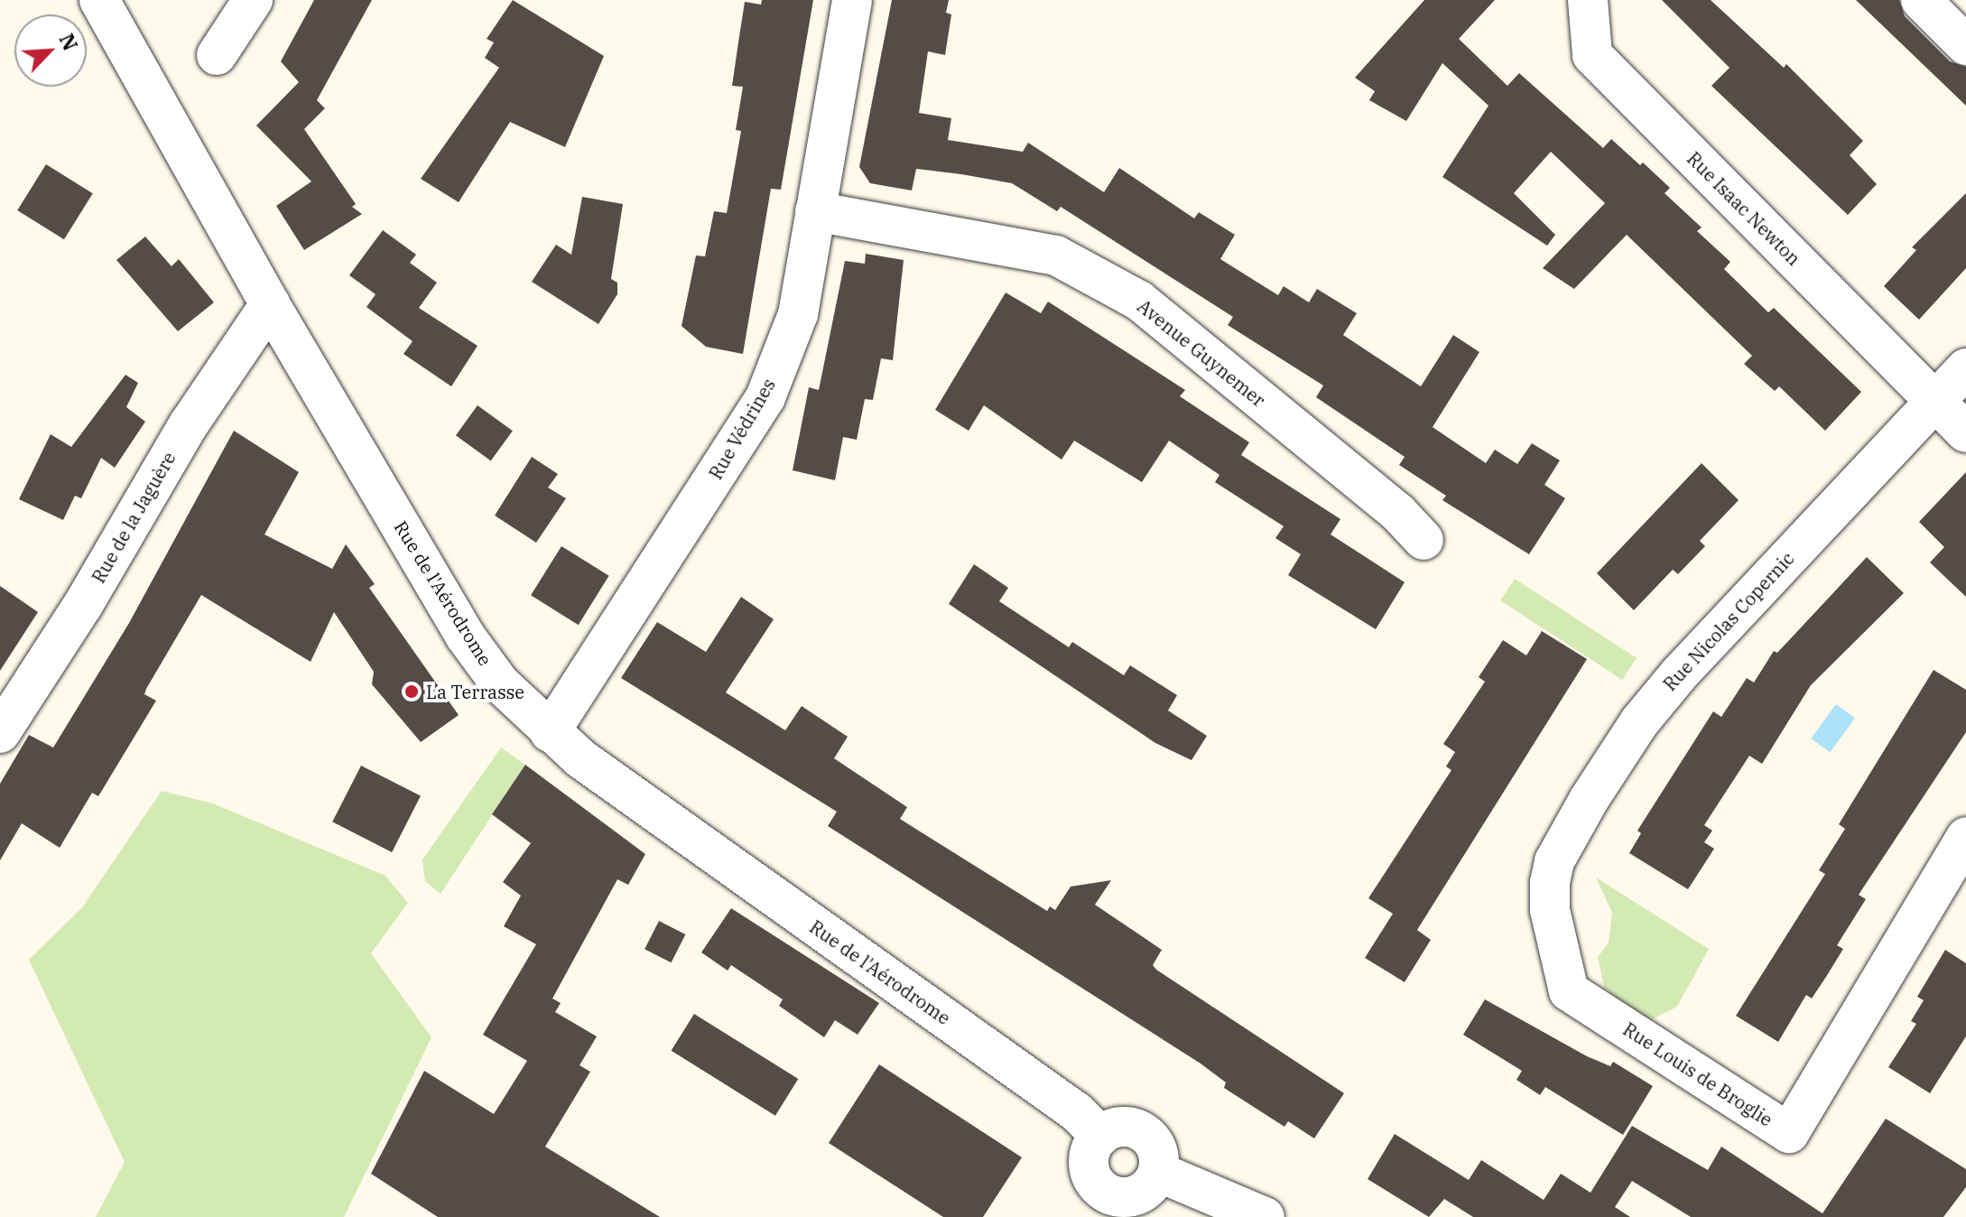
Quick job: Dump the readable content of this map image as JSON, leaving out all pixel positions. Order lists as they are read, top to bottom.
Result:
{
  "streets": {
    "street": [
      "Rue Isaac Newton",
      "Avenue Guynemer",
      "Rue Védrines",
      "Rue de la Jaguère",
      "Rue de l'Aérodrome",
      "Rue Nicolas Copernic",
      "Rue Louis de Broglie"
    ]
  },
  "crossings": [
    ["Rue Isaac Newton", "Rue Nicolas Copernic"],
    ["Avenue Guynemer", "Rue Védrines"],
    ["Rue Védrines", "Rue de l'Aérodrome"],
    ["Rue de la Jaguère", "Rue de l'Aérodrome"],
    ["Rue Nicolas Copernic", "Rue Louis de Broglie"]
  ],
  "places": ["La Terrasse"],
  "north": "top right"
}
